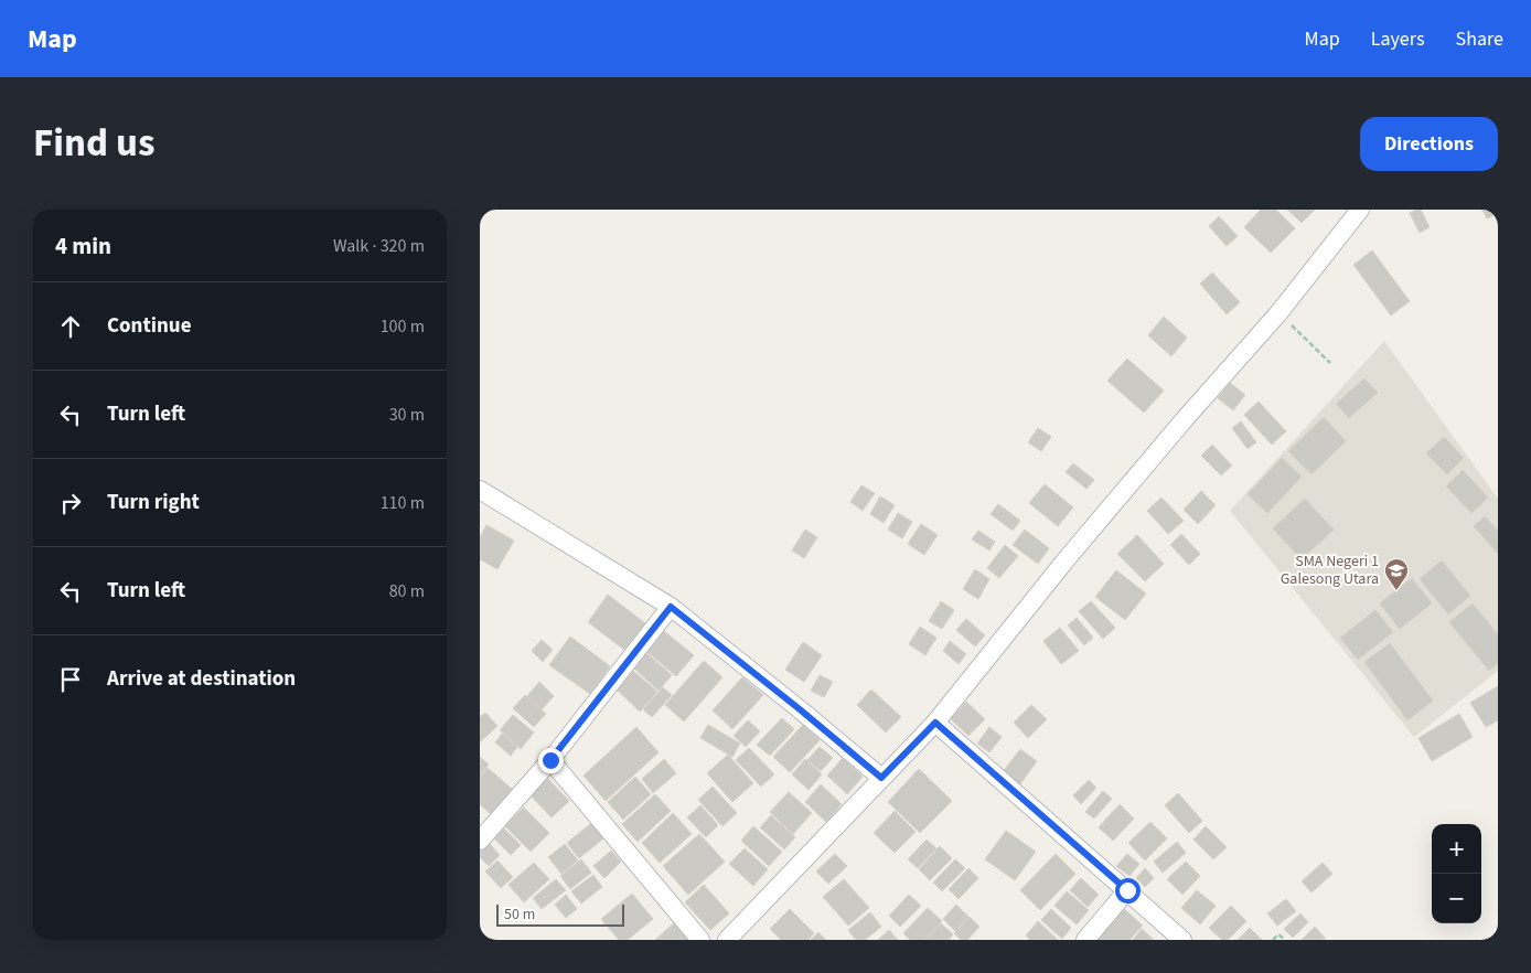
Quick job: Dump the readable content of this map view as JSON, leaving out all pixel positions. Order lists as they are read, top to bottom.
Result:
{
  "places": {
    "school or university": ["SMA Negeri 1 Galesong Utara"]
  },
  "scale_bar": "50 m",
  "page": {
    "header": "Map",
    "nav": ["Map", "Layers", "Share"],
    "title": "Find us",
    "buttons": "Directions",
    "heading": ["4 min", "Walk · 320 m"],
    "list": [
      ["Continue", "100 m"],
      ["Turn left", "30 m"],
      ["Turn right", "110 m"],
      ["Turn left", "80 m"],
      "Arrive at destination"
    ],
    "map_buttons": ["+", "−"],
    "scale": "50 m"
  }
}
